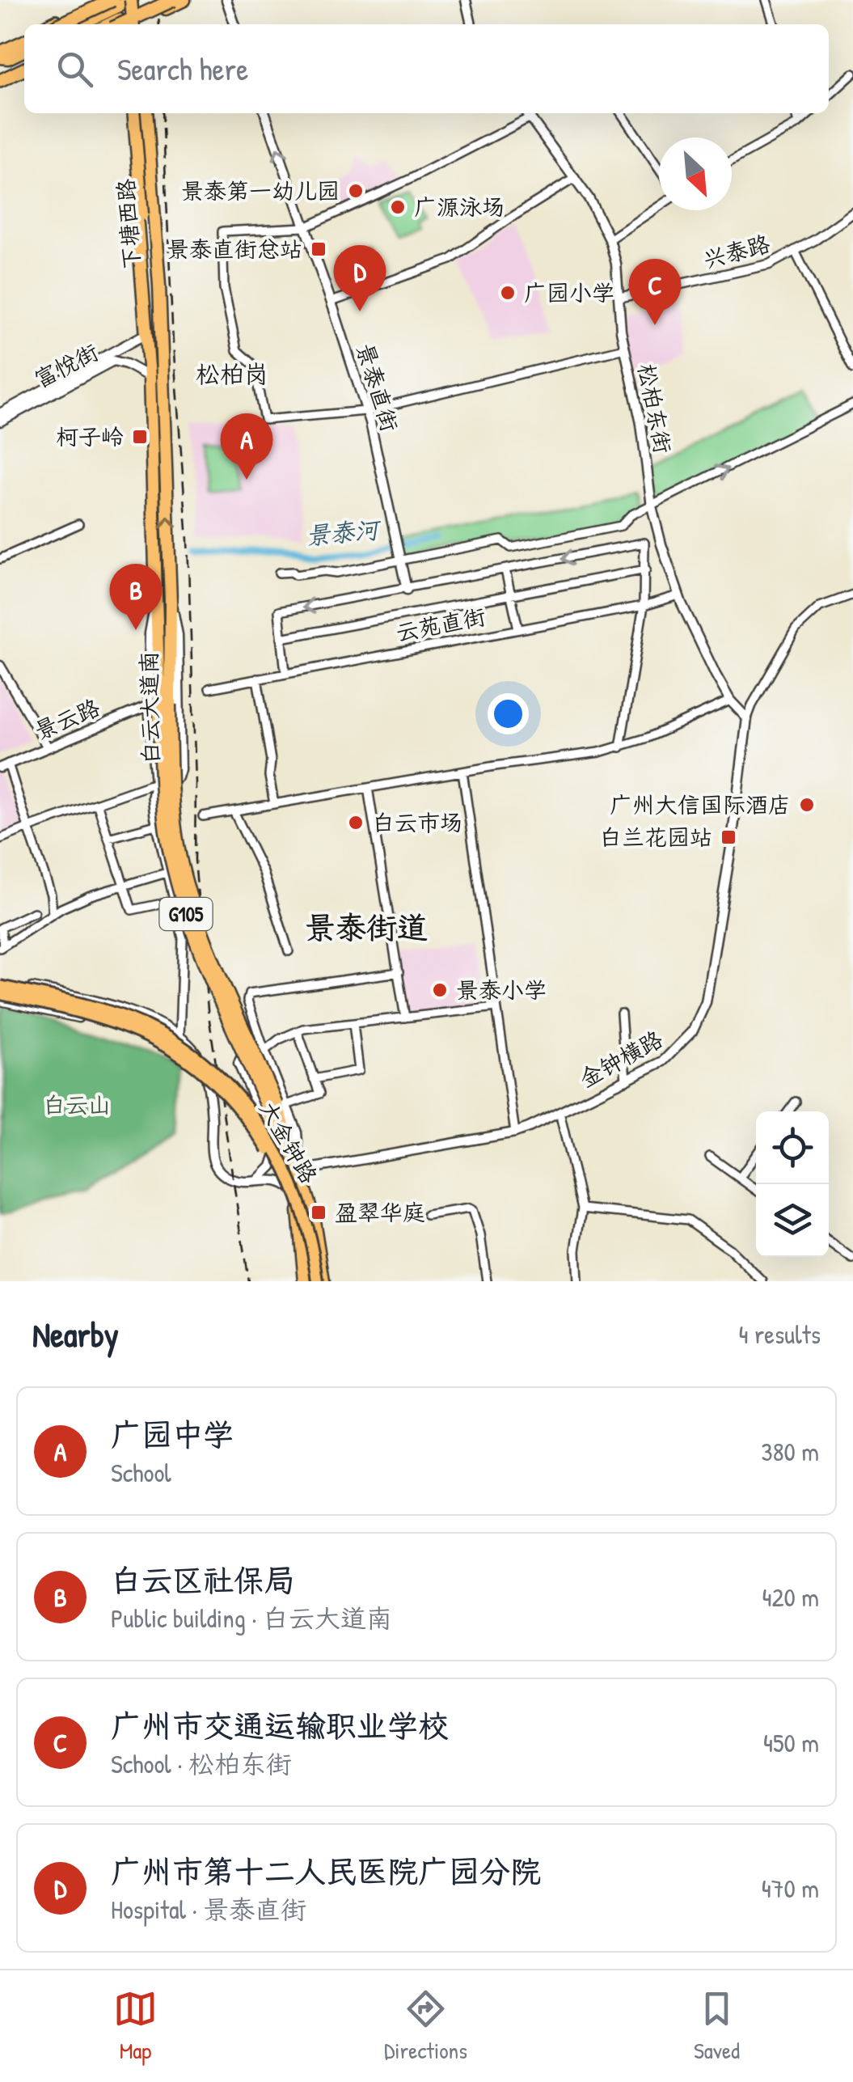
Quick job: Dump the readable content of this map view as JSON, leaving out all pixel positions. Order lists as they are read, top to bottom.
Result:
{
  "streets": {
    "highway": ["下塘西路", "白云大道南", "G105"],
    "main road": ["大金钟路"],
    "street": [
      "兴泰路",
      "富悦街",
      "景泰直街",
      "松柏东街",
      "云苑直街",
      "景云路",
      "金钟横路"
    ]
  },
  "crossings": [
    ["下塘西路", "富悦街"],
    ["下塘西路", "白云大道南"],
    ["兴泰路", "松柏东街"],
    ["富悦街", "白云大道南"],
    ["松柏东街", "云苑直街"],
    ["松柏东街", "金钟横路"],
    ["白云大道南", "景云路"],
    ["白云大道南", "金钟横路"],
    ["白云大道南", "大金钟路"]
  ],
  "districts": ["松柏岗", "景泰街道"],
  "water": ["景泰河"],
  "parks": ["白云山"],
  "places": {
    "other": [
      "景泰第一幼儿园",
      "广源泳场",
      "广园小学",
      "广州大信国际酒店",
      "白云市场",
      "景泰小学"
    ],
    "transit": [
      "景泰直街总站",
      "柯子岭",
      "白兰花园站",
      "盈翠华庭"
    ]
  },
  "north": "bottom right",
  "page": {
    "search": "Search here",
    "pins": [
      "D",
      "C",
      "A",
      "B"
    ],
    "heading": ["Nearby", "4 results"],
    "list": [
      {
        "mark": "A",
        "name": "广园中学",
        "note": "School",
        "value": "380 m"
      },
      {
        "mark": "B",
        "name": "白云区社保局",
        "note": "Public building · 白云大道南",
        "value": "420 m"
      },
      {
        "mark": "C",
        "name": "广州市交通运输职业学校",
        "note": "School · 松柏东街",
        "value": "450 m"
      },
      {
        "mark": "D",
        "name": "广州市第十二人民医院广园分院",
        "note": "Hospital · 景泰直街",
        "value": "470 m"
      }
    ],
    "nav": ["Map", "Directions", "Saved"]
  }
}
